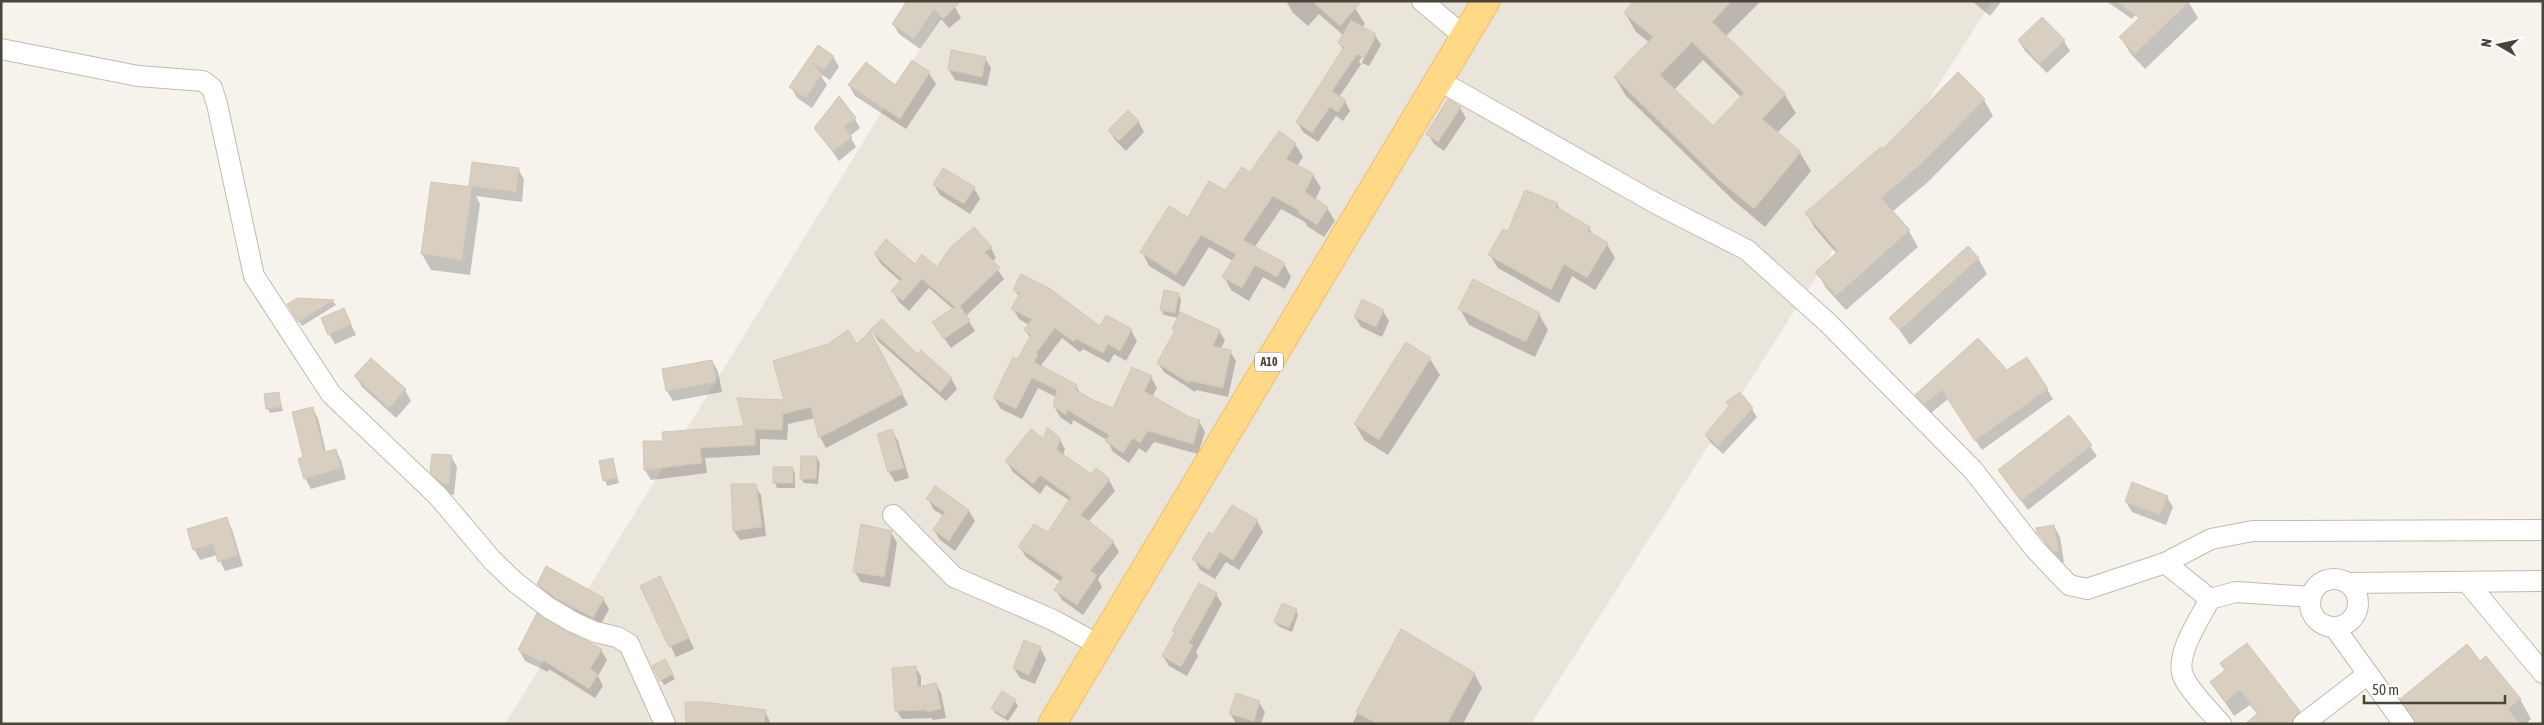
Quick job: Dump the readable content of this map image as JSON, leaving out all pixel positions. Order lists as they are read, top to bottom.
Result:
{
  "streets": {
    "highway": ["A10"]
  },
  "scale_bar": "50 m",
  "north": "left"
}
